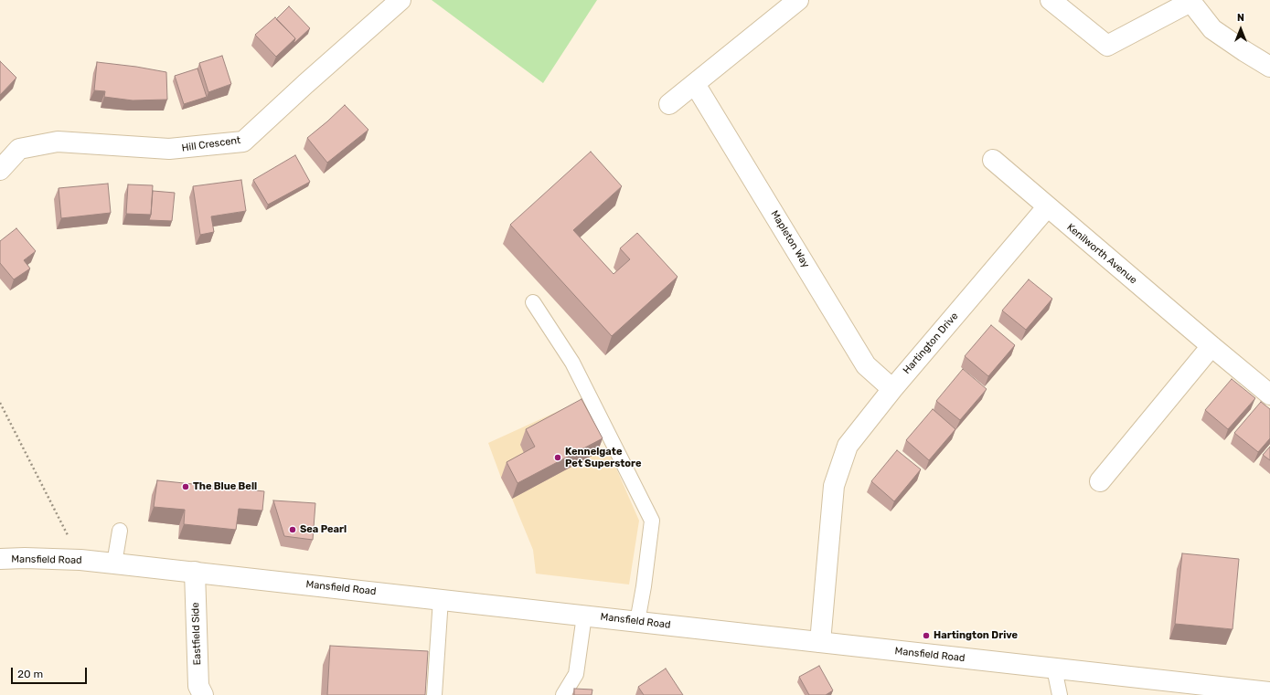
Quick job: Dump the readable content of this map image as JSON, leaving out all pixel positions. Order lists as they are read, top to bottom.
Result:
{
  "streets": {
    "street": [
      "Hill Crescent",
      "Mapleton Way",
      "Kenilworth Avenue",
      "Hartington Drive",
      "Mansfield Road",
      "Eastfield Side"
    ]
  },
  "crossings": [
    ["Mapleton Way", "Hartington Drive"],
    ["Kenilworth Avenue", "Hartington Drive"],
    ["Hartington Drive", "Mansfield Road"],
    ["Mansfield Road", "Eastfield Side"]
  ],
  "places": [
    "Kennelgate Pet Superstore",
    "The Blue Bell",
    "Sea Pearl",
    "Hartington Drive"
  ],
  "scale_bar": "20 m",
  "north": "top"
}
